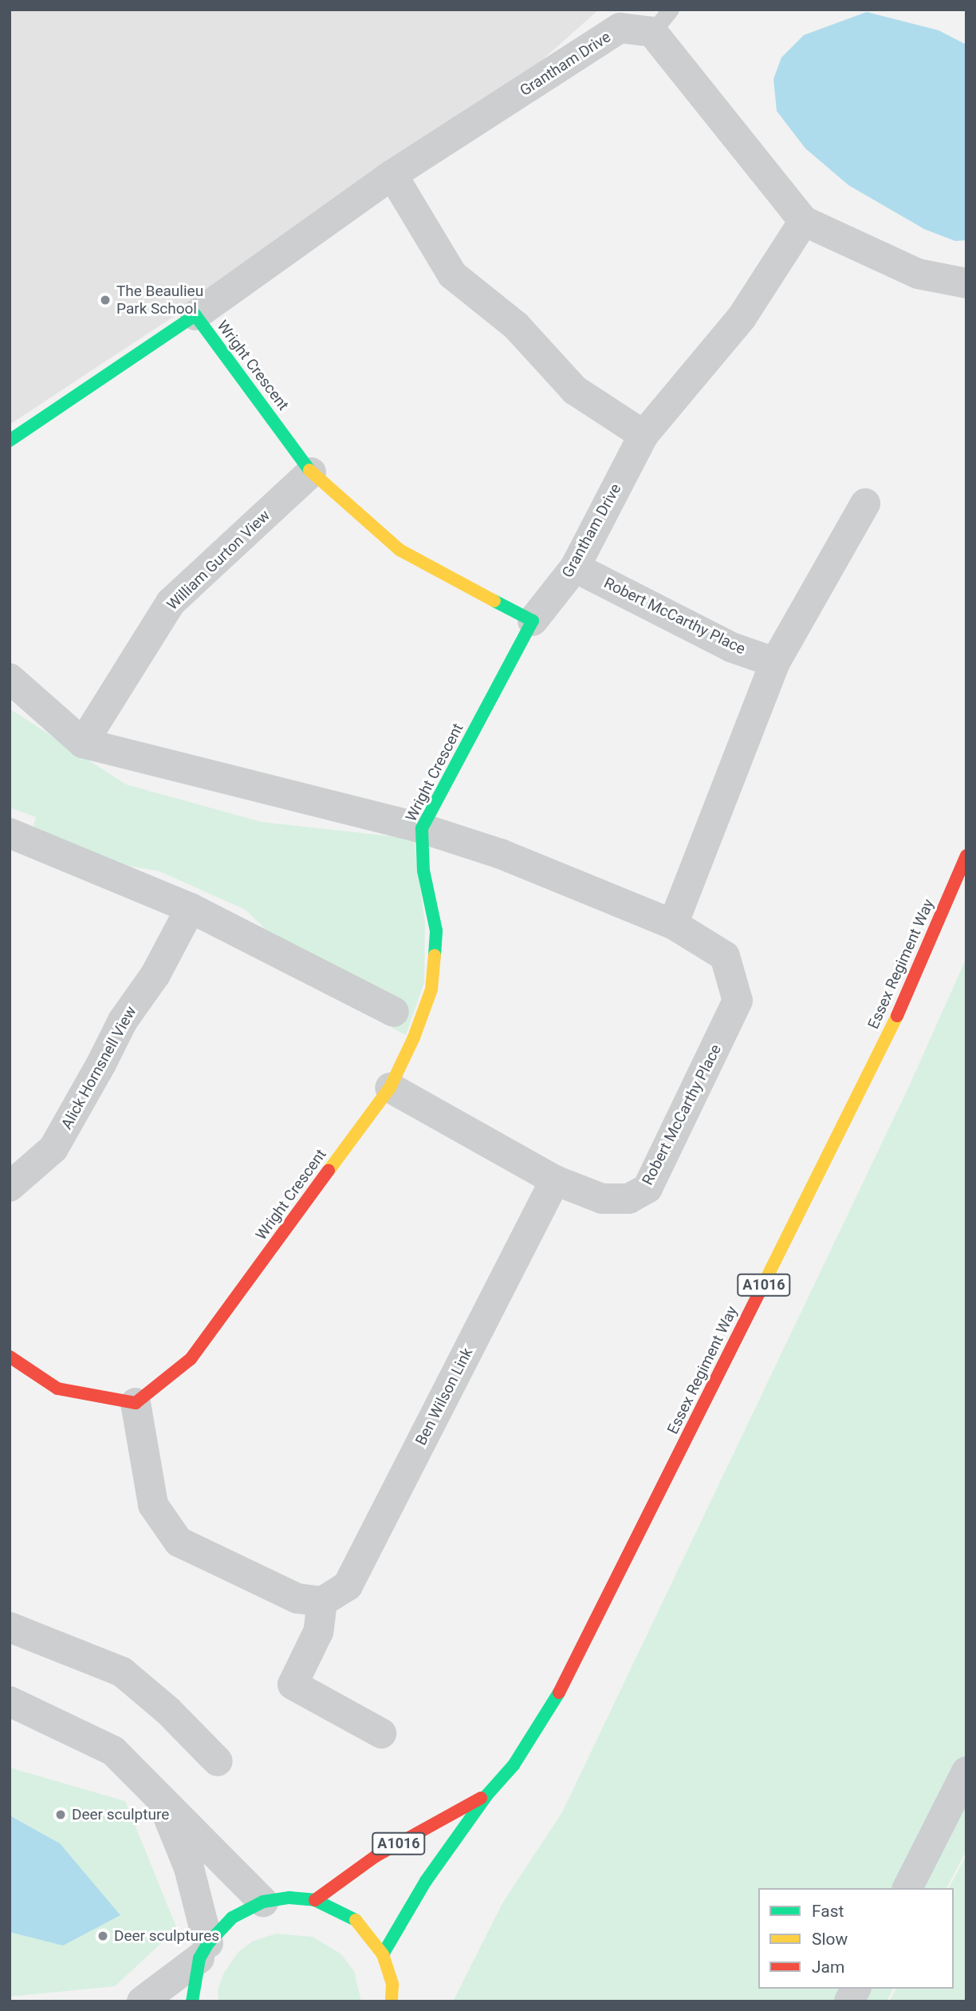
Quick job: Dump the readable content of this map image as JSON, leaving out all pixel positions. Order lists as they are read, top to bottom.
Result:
{
  "streets": {
    "main road": ["Wright Crescent", "Essex Regiment Way", "A1016"],
    "street": [
      "Grantham Drive",
      "William Gurton View",
      "Robert McCarthy Place",
      "Alick Hornsnell View",
      "Ben Wilson Link"
    ]
  },
  "crossings": [
    ["Grantham Drive", "Wright Crescent"],
    ["Grantham Drive", "Robert McCarthy Place"],
    ["Wright Crescent", "William Gurton View"],
    ["Wright Crescent", "Robert McCarthy Place"],
    ["Robert McCarthy Place", "Ben Wilson Link"]
  ],
  "places": ["The Beaulieu Park School", "Deer sculpture", "Deer sculptures"],
  "legend": ["Fast", "Slow", "Jam"]
}
